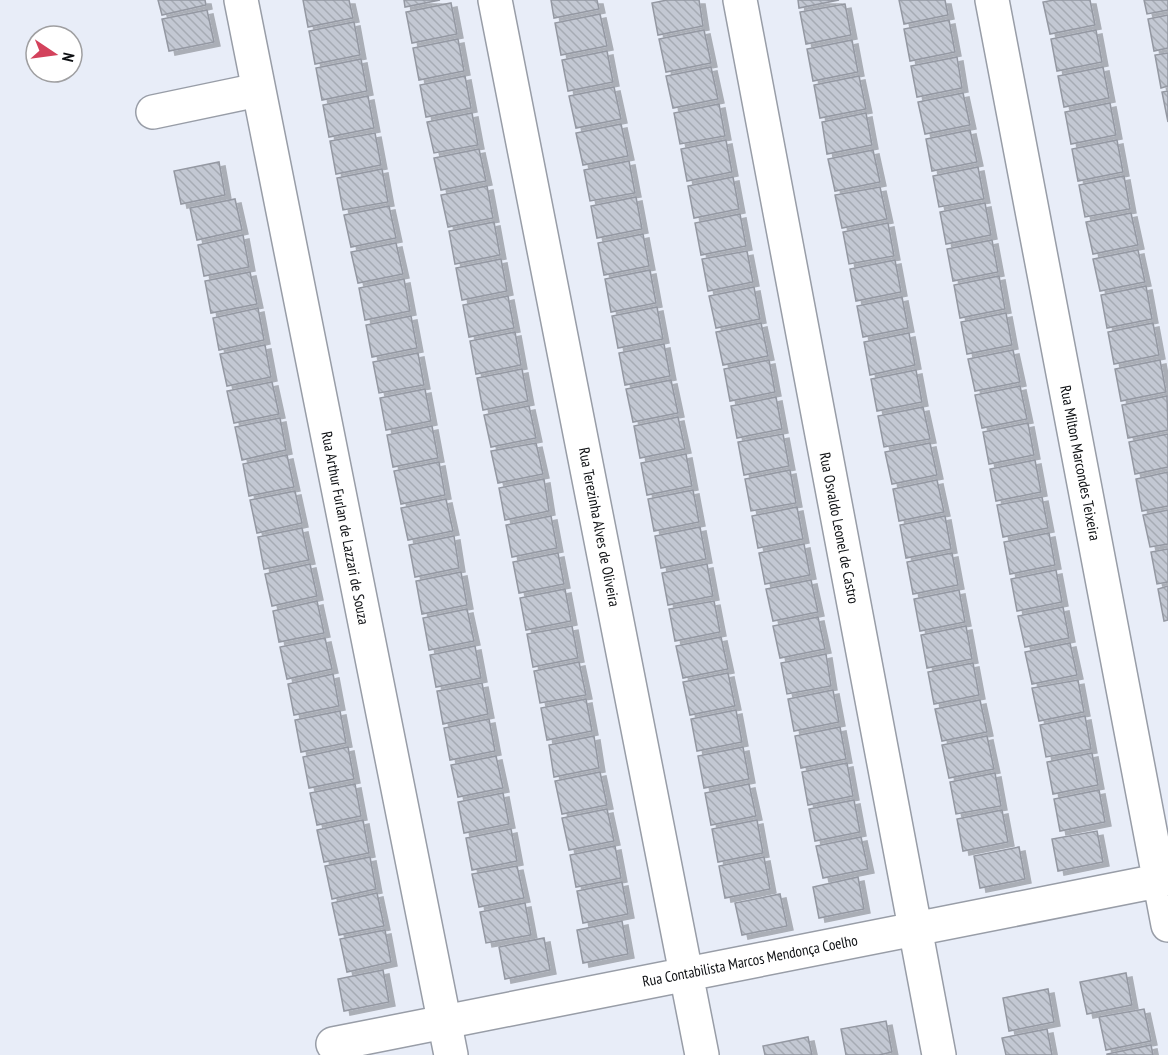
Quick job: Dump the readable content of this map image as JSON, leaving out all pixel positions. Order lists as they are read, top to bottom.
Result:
{
  "streets": {
    "street": [
      "Rua Milton Marcondes Teixeira",
      "Rua Terezinha Alves de Oliveira",
      "Rua Arthur Furlan de Lazzari de Souza",
      "Rua Osvaldo Leonel de Castro",
      "Rua Contabilista Marcos Mendonça Coelho"
    ]
  },
  "crossings": [
    ["Rua Milton Marcondes Teixeira", "Rua Contabilista Marcos Mendonça Coelho"],
    ["Rua Terezinha Alves de Oliveira", "Rua Contabilista Marcos Mendonça Coelho"],
    ["Rua Arthur Furlan de Lazzari de Souza", "Rua Contabilista Marcos Mendonça Coelho"],
    ["Rua Osvaldo Leonel de Castro", "Rua Contabilista Marcos Mendonça Coelho"]
  ],
  "north": "right"
}
